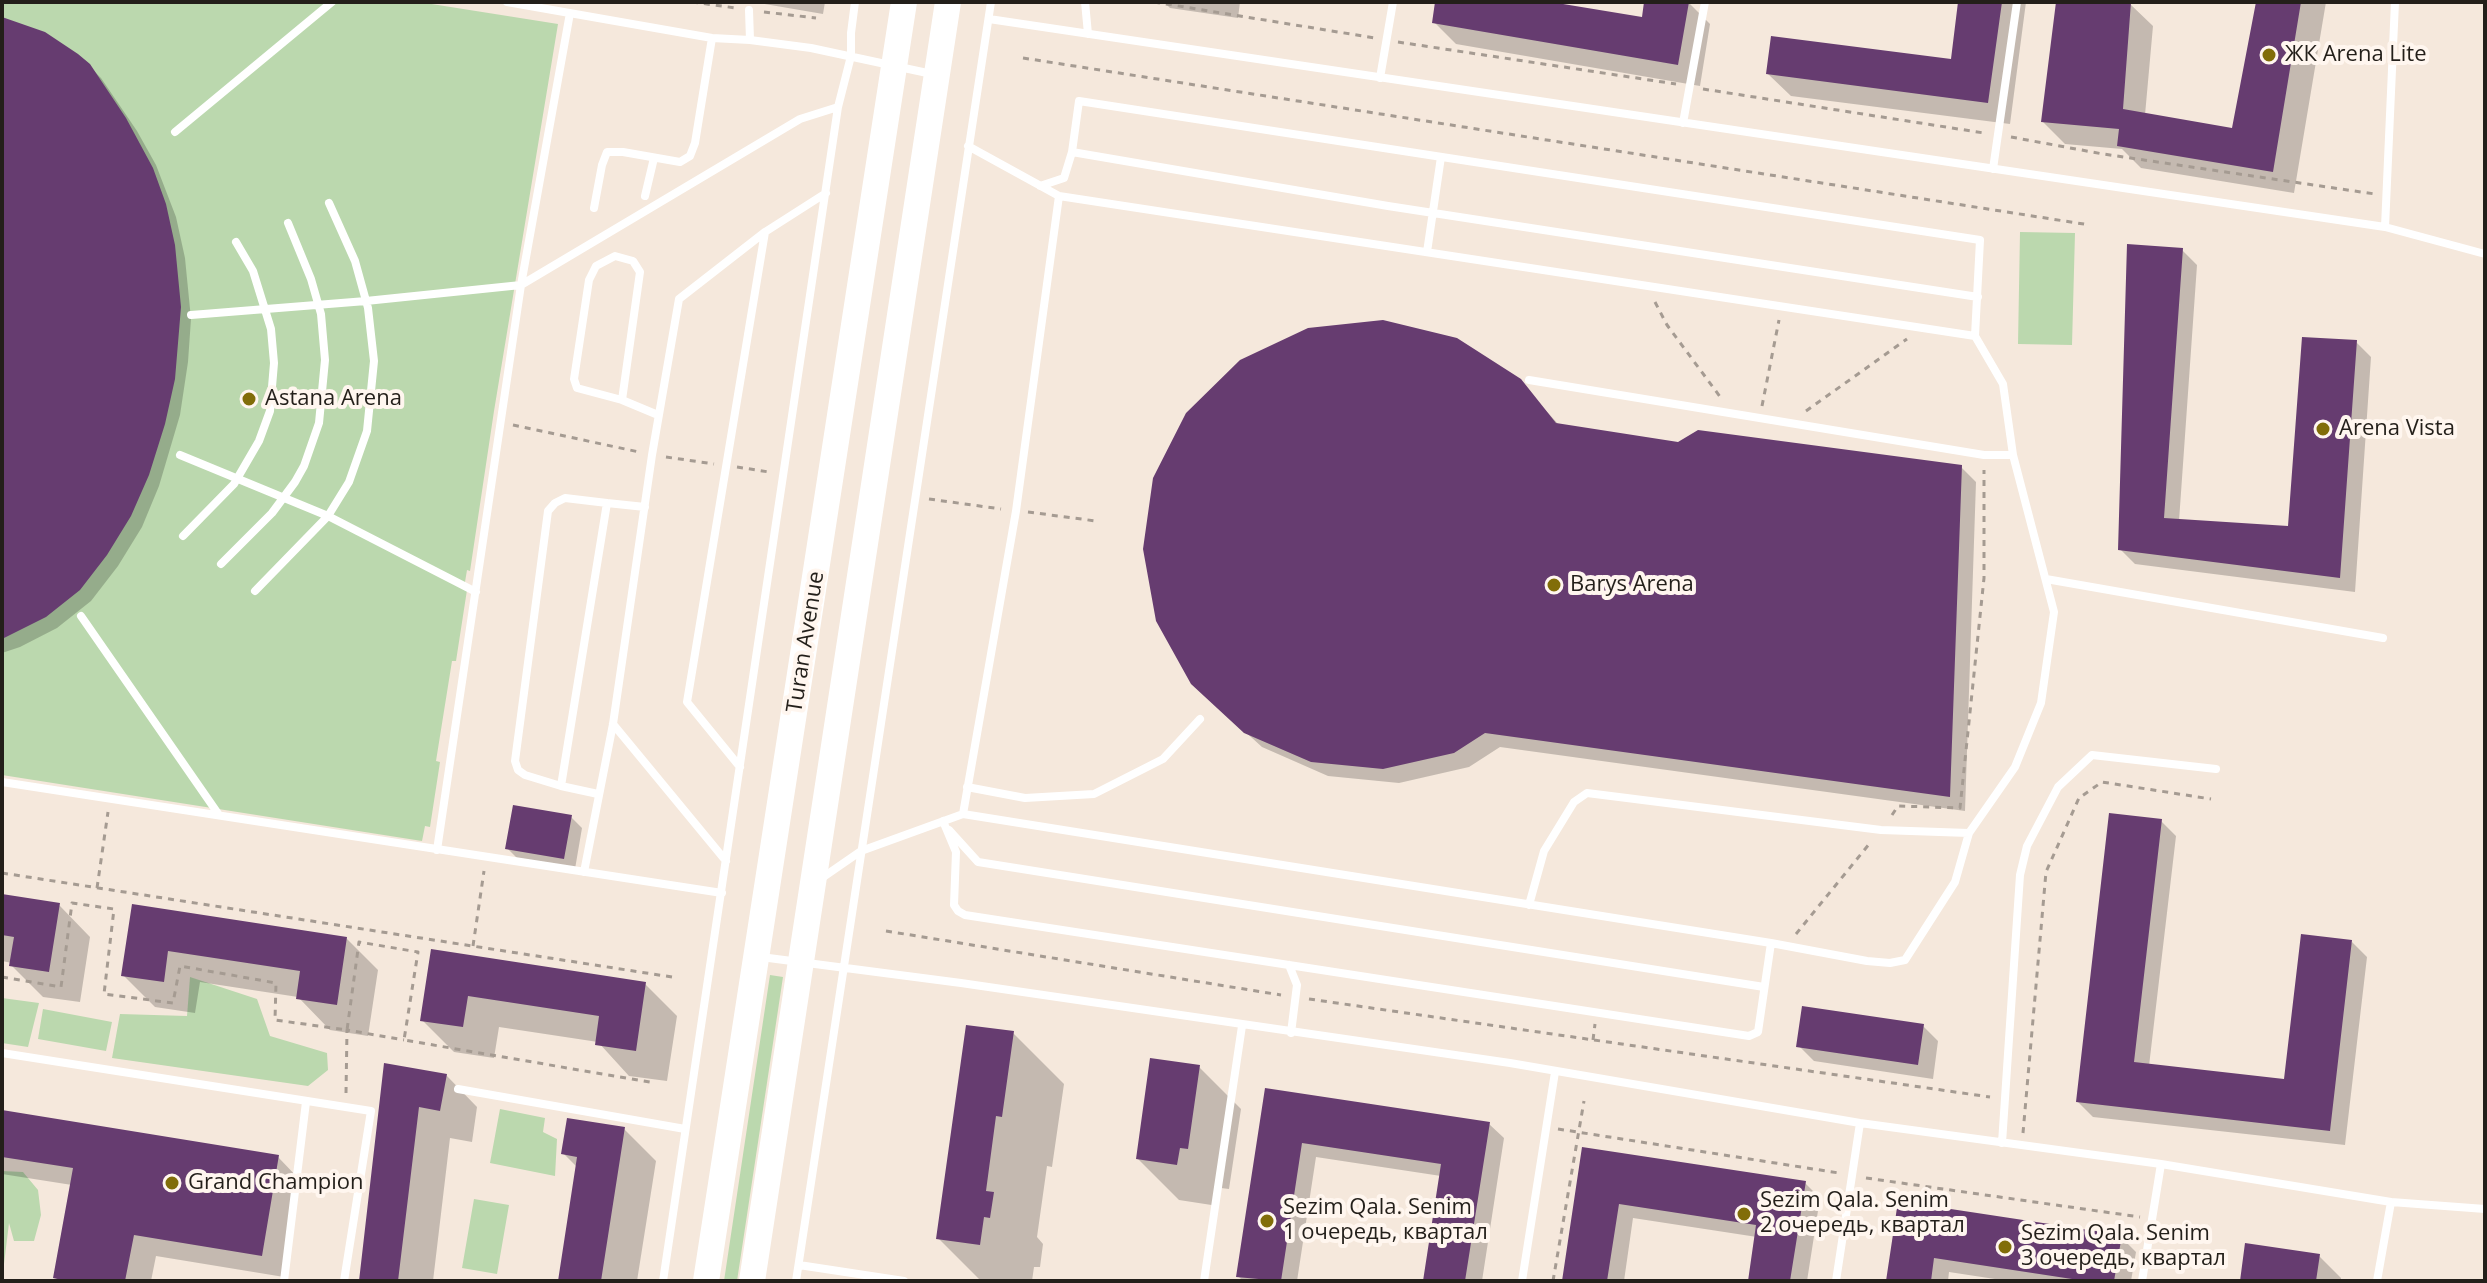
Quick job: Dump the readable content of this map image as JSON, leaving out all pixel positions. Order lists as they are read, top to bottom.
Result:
{
  "streets": {
    "main road": ["Turan Avenue"]
  },
  "places": [
    "ЖК Arena Lite",
    "Astana Arena",
    "Arena Vista",
    "Barys Arena",
    "Grand Champion",
    "Sezim Qala. Senim 2 очередь, квартал",
    "Sezim Qala. Senim 1 очередь, квартал",
    "Sezim Qala. Senim 3 очередь, квартал"
  ]
}
